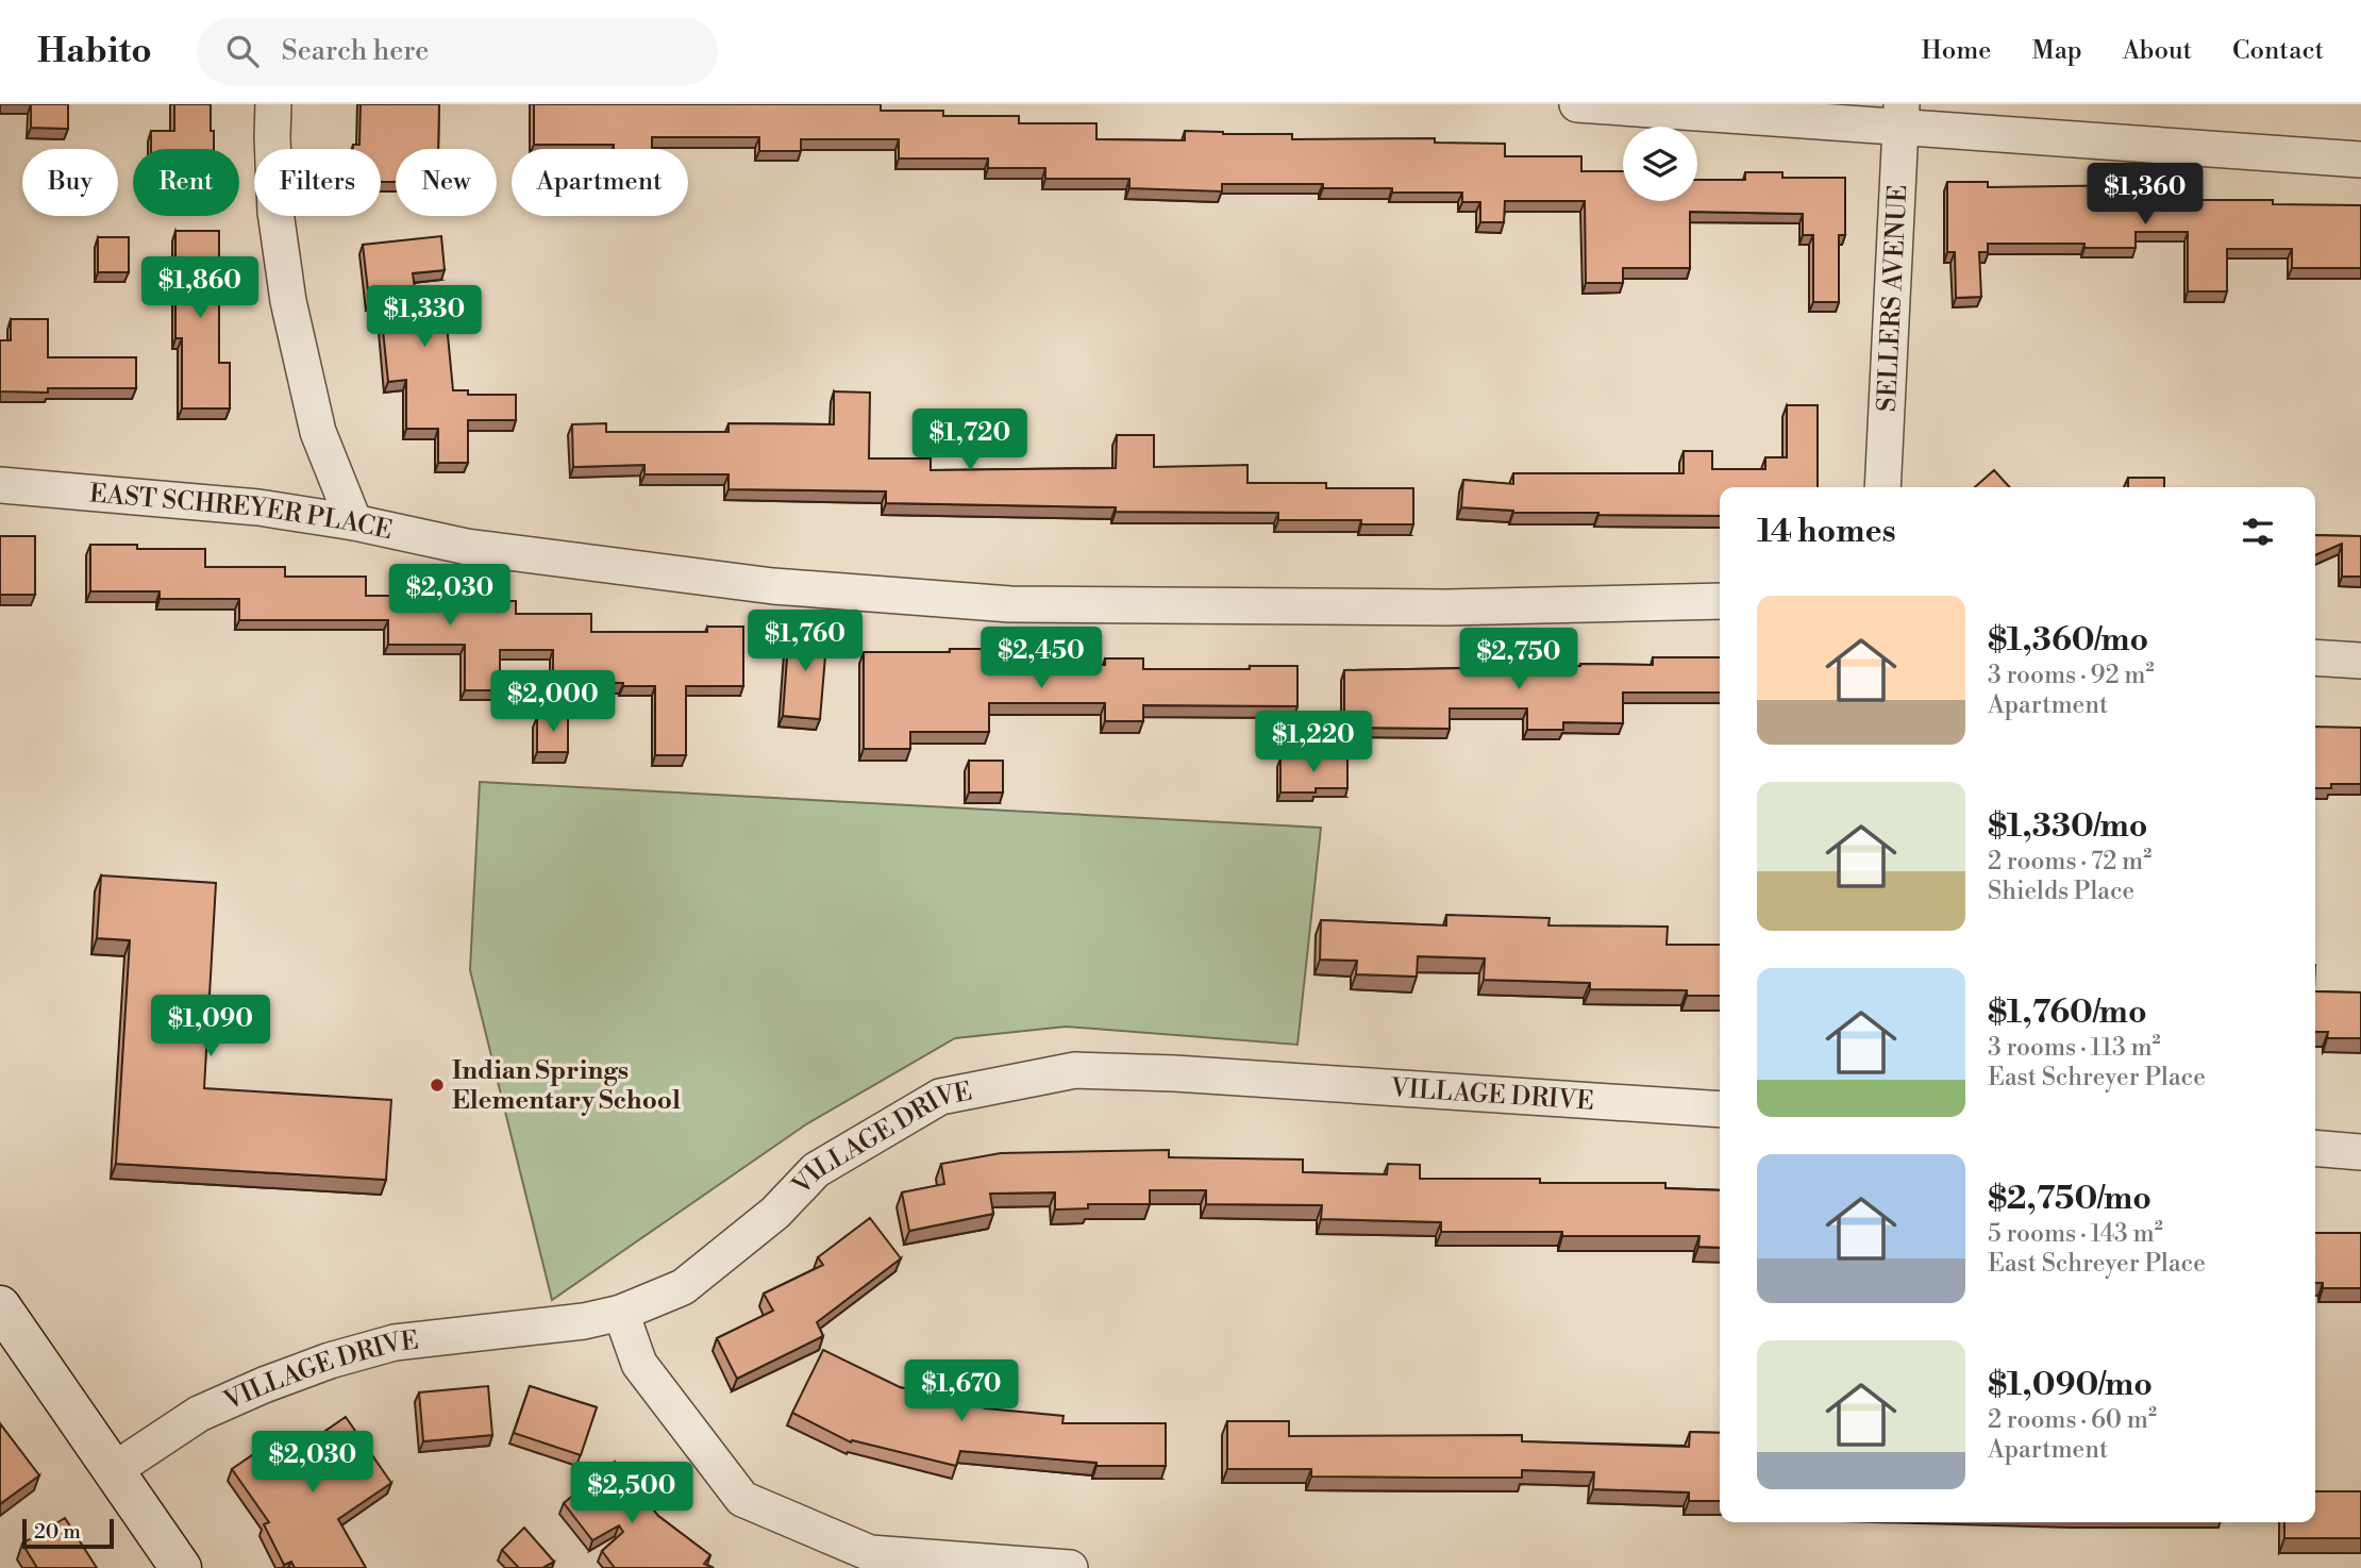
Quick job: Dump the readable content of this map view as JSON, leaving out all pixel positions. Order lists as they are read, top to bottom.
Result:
{
  "streets": {
    "street": ["SELLERS AVENUE", "EAST SCHREYER PLACE", "VILLAGE DRIVE"]
  },
  "places": ["Indian Springs Elementary School"],
  "scale_bar": "20 m",
  "page": {
    "header": "Habito",
    "search": "Search here",
    "nav": [
      "Home",
      "Map",
      "About",
      "Contact"
    ],
    "chip": [
      "Buy",
      "Rent",
      "Filters",
      "New",
      "Apartment"
    ],
    "price": [
      "$1,360",
      "$1,860",
      "$1,330",
      "$1,720",
      "$2,030",
      "$1,760",
      "$2,450",
      "$2,750",
      "$2,000",
      "$1,220",
      "$1,090",
      "$1,670",
      "$2,030",
      "$2,500"
    ],
    "heading": "14 homes",
    "list": [
      {
        "name": "$1,360/mo",
        "note": "3 rooms · 92 m² · Apartment"
      },
      {
        "name": "$1,330/mo",
        "note": "2 rooms · 72 m² · Shields Place"
      },
      {
        "name": "$1,760/mo",
        "note": "3 rooms · 113 m² · East Schreyer Place"
      },
      {
        "name": "$2,750/mo",
        "note": "5 rooms · 143 m² · East Schreyer Place"
      },
      {
        "name": "$1,090/mo",
        "note": "2 rooms · 60 m² · Apartment"
      }
    ],
    "scale": "20 m"
  }
}
